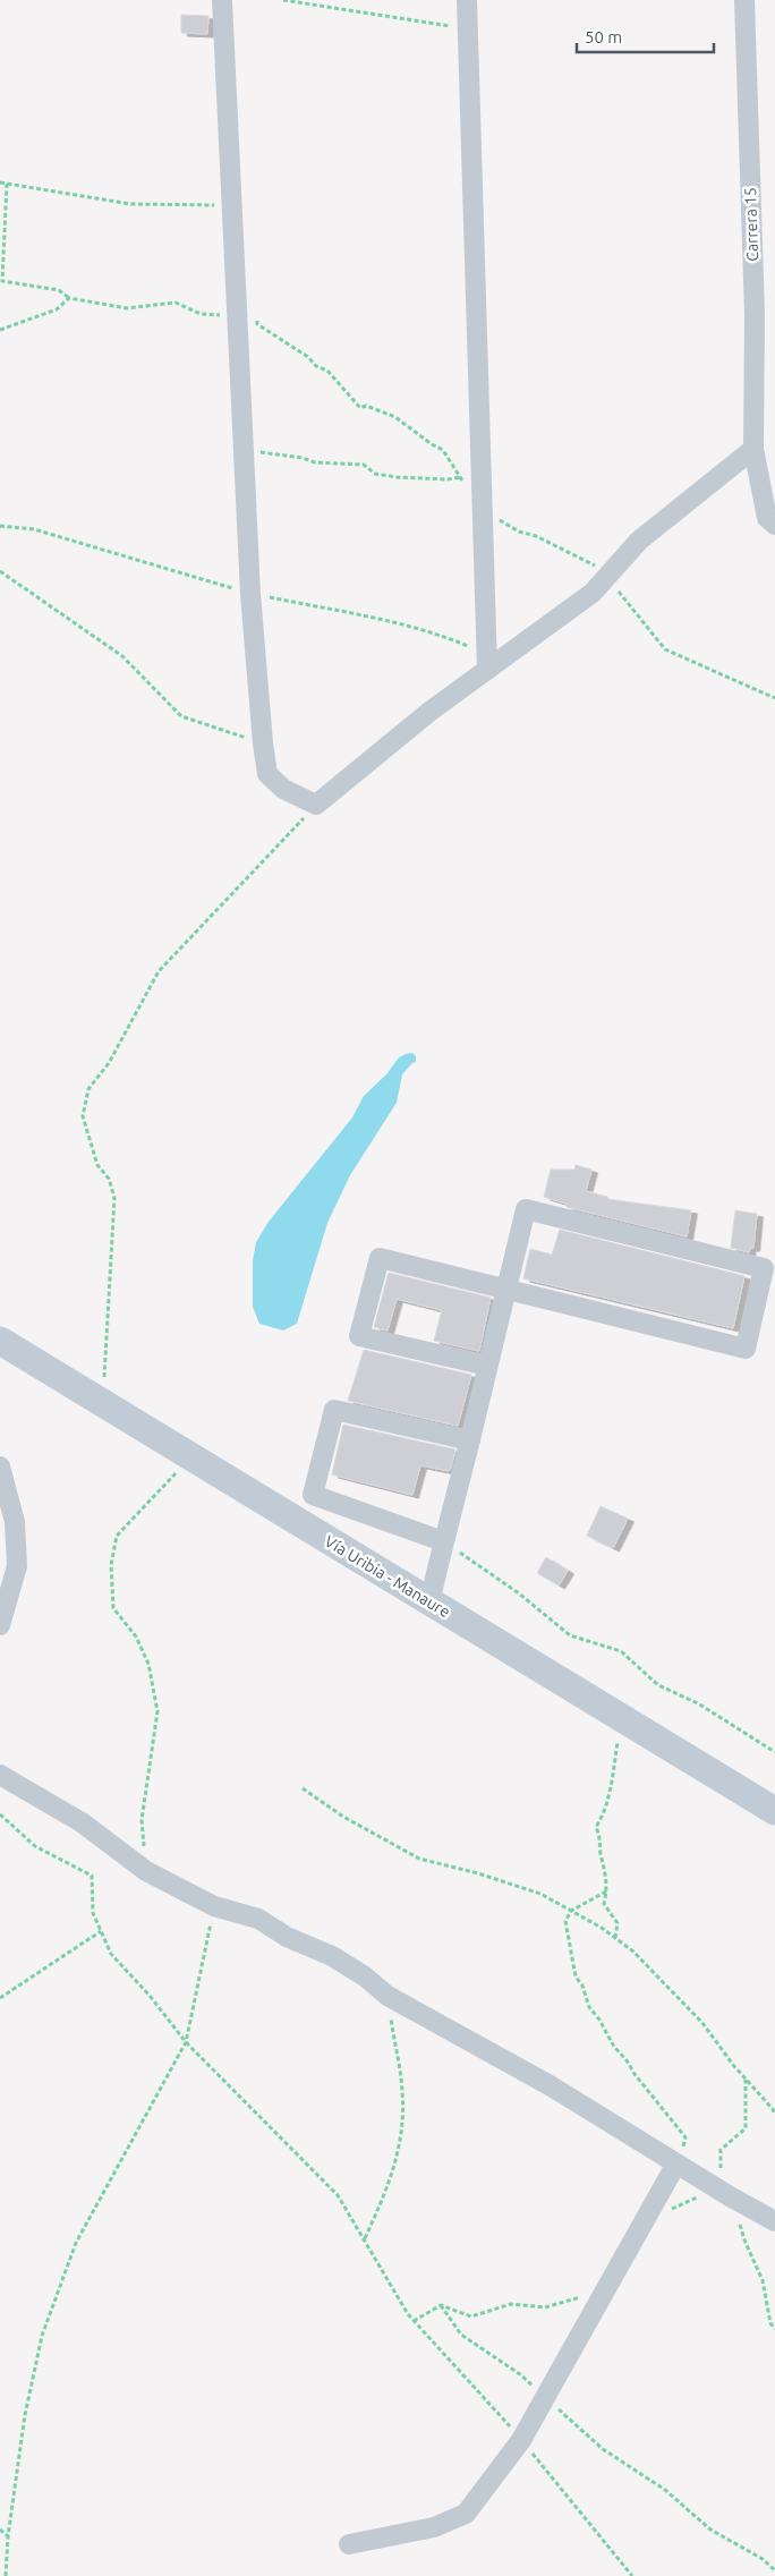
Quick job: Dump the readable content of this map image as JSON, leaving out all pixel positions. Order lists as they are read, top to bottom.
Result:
{
  "streets": {
    "main road": ["Vía Uribia - Manaure"],
    "street": ["Carrera 15"]
  },
  "scale_bar": "50 m"
}
